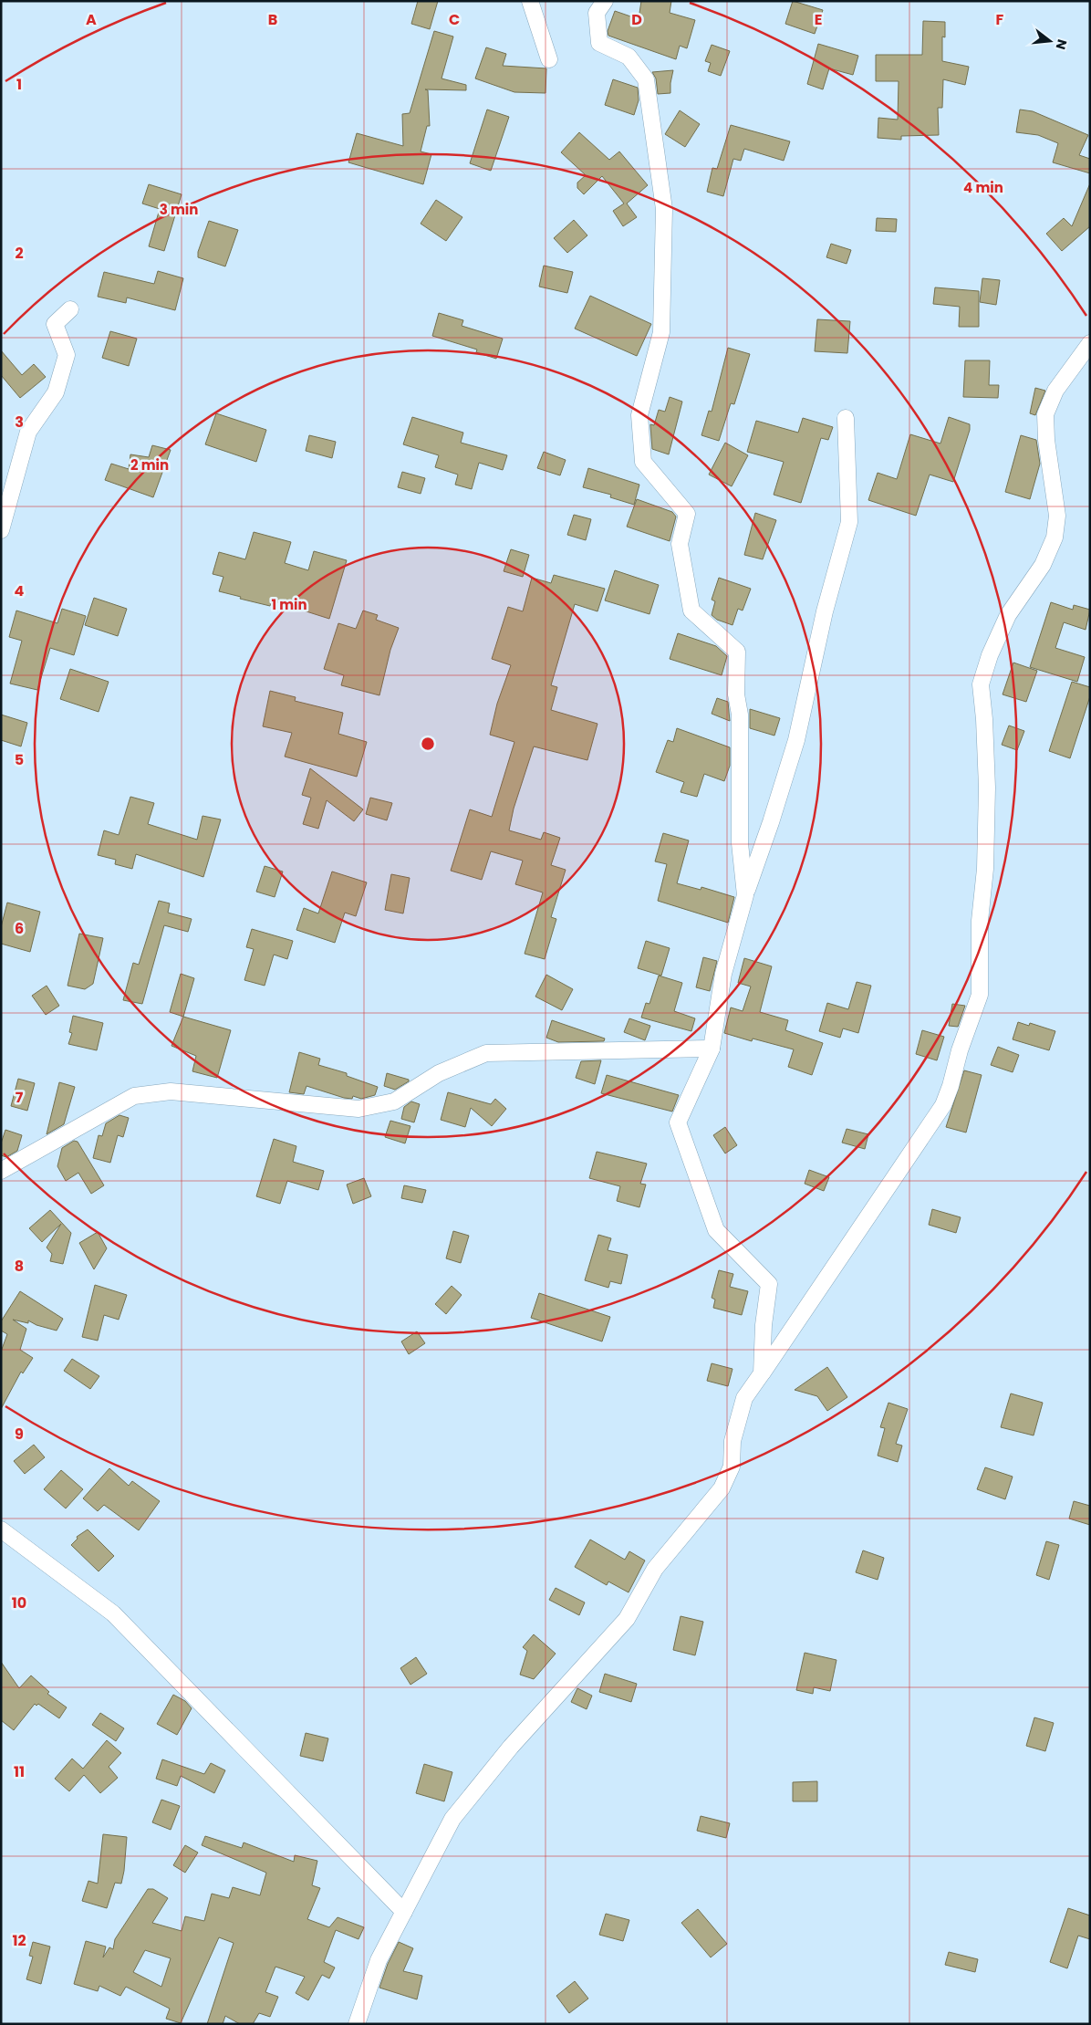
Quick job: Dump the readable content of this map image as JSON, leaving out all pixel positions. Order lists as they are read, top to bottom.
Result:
{
  "north": "right",
  "grid": {
    "columns": [
      "A",
      "B",
      "C",
      "D",
      "E",
      "F"
    ],
    "rows": [
      "1",
      "2",
      "3",
      "4",
      "5",
      "6",
      "7",
      "8",
      "9",
      "10",
      "11",
      "12"
    ]
  },
  "rings": [
    "4 min",
    "3 min",
    "2 min",
    "1 min"
  ]
}
